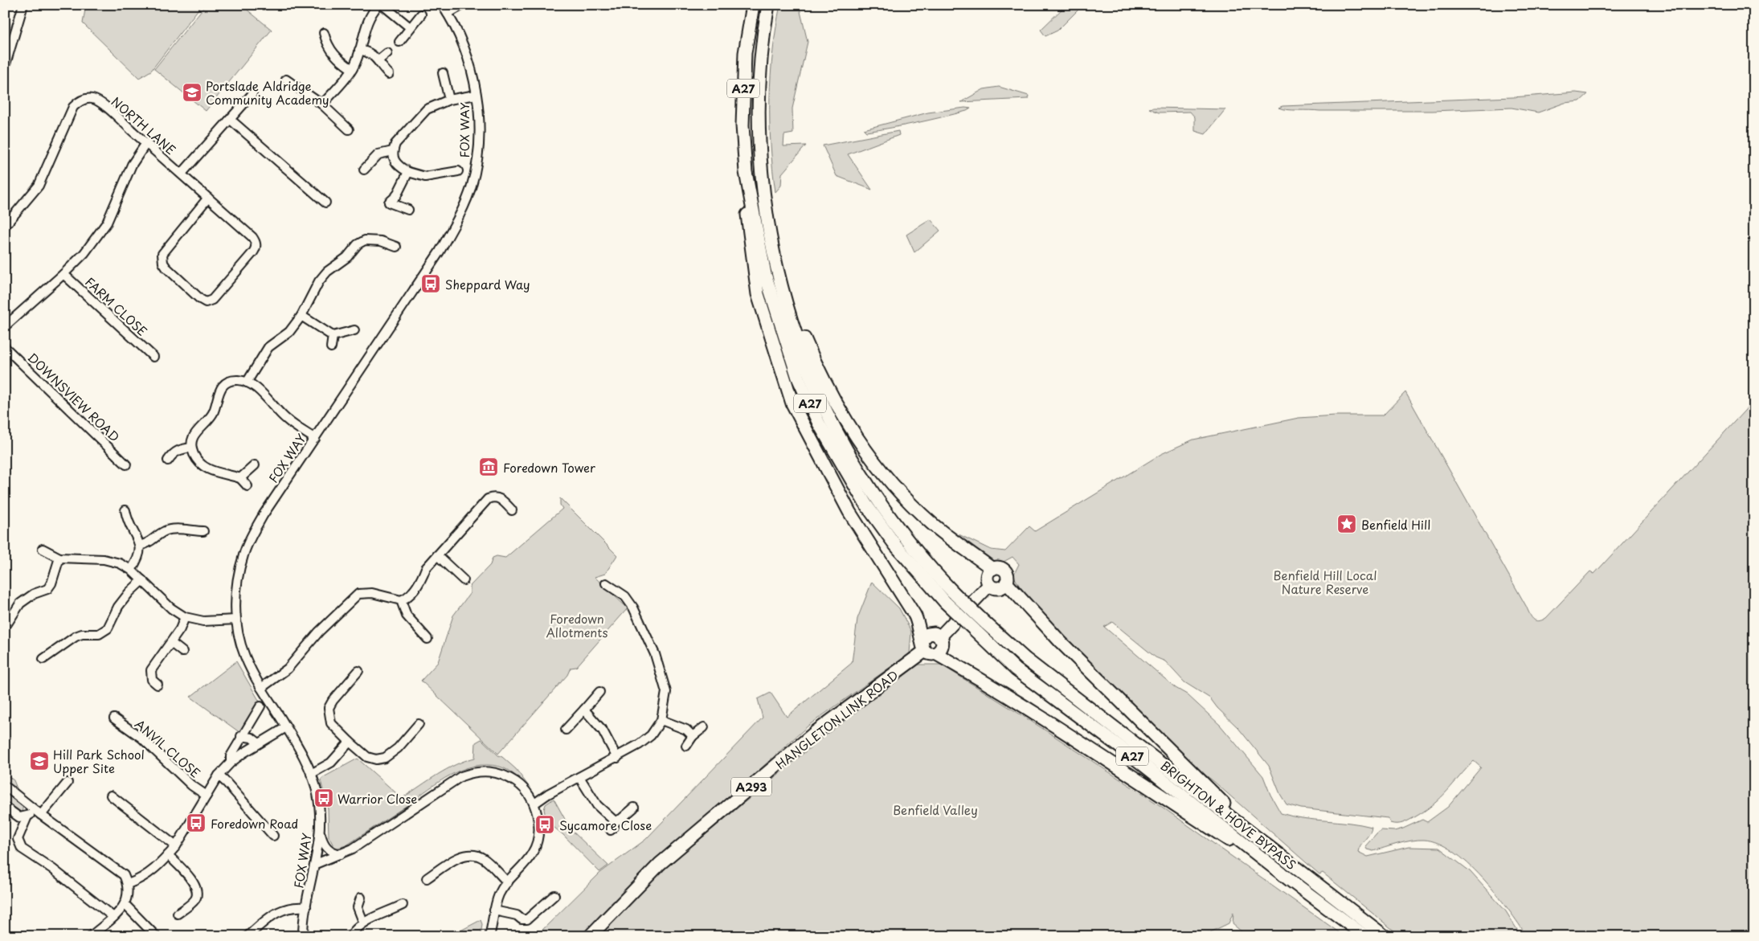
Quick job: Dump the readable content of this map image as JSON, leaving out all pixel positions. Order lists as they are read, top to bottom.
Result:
{
  "streets": {
    "highway": [
      "A27",
      "HANGLETON LINK ROAD",
      "A293",
      "BRIGHTON & HOVE BYPASS"
    ],
    "street": [
      "NORTH LANE",
      "FOX WAY",
      "FARM CLOSE",
      "DOWNSVIEW ROAD",
      "ANVIL CLOSE"
    ]
  },
  "crossings": [
    ["A27", "HANGLETON LINK ROAD"],
    ["A27", "BRIGHTON & HOVE BYPASS"]
  ],
  "parks": ["Benfield Hill Local Nature Reserve", "Foredown Allotments", "Benfield Valley"],
  "places": {
    "school or university": ["Portslade Aldridge Community Academy", "Hill Park School Upper Site"],
    "bus stop": [
      "Sheppard Way",
      "Warrior Close",
      "Foredown Road",
      "Sycamore Close"
    ],
    "museum": ["Foredown Tower"],
    "place": ["Benfield Hill"]
  }
}
